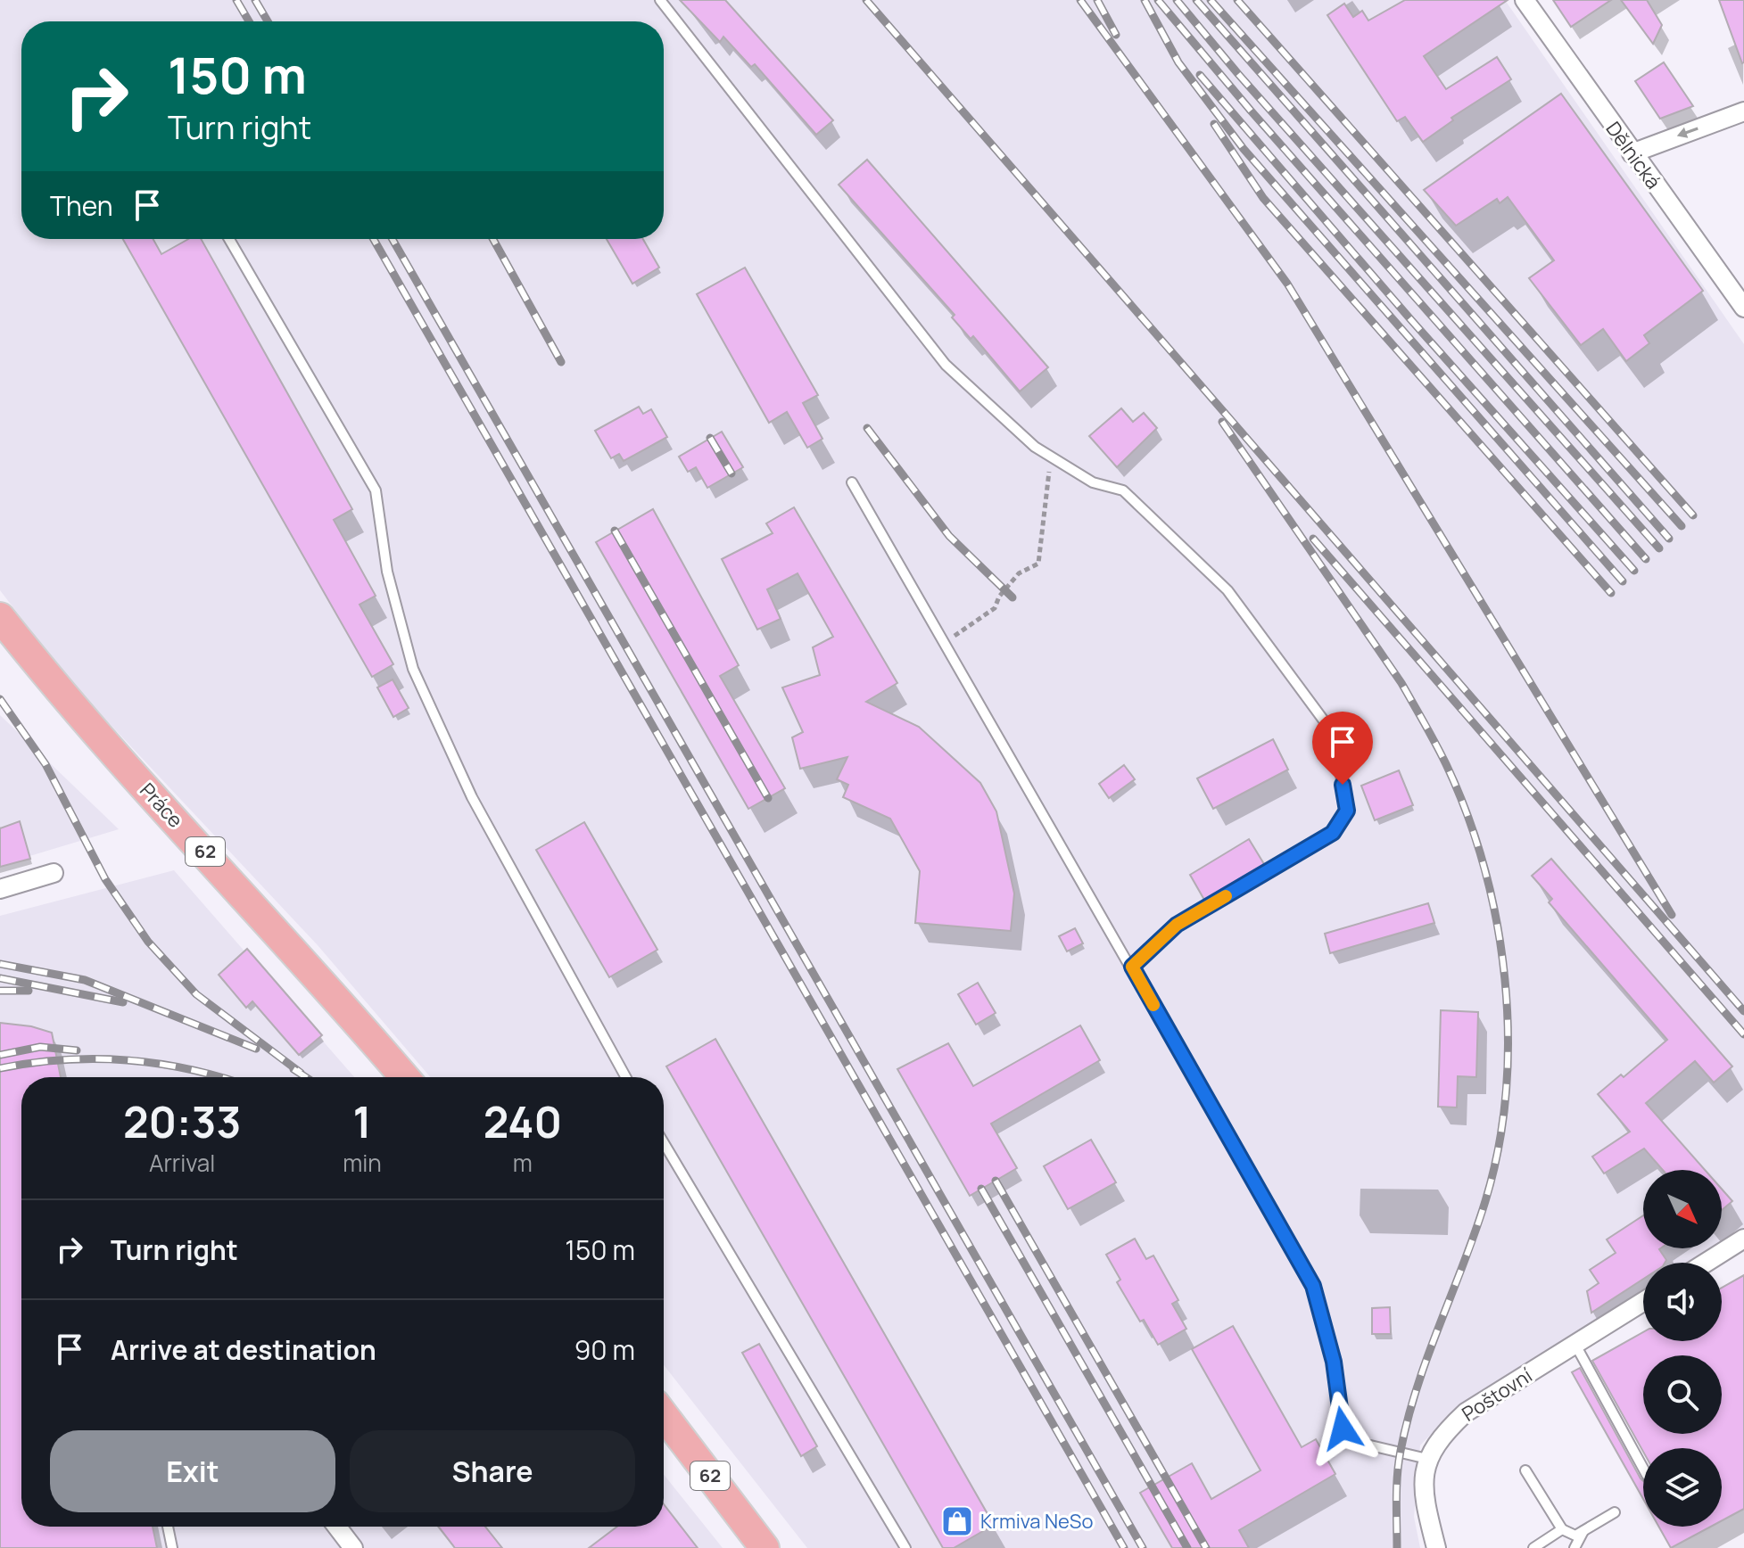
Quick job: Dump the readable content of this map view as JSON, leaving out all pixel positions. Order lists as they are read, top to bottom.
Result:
{
  "streets": {
    "main road": ["Práce", "62"],
    "street": ["Dělnická", "Poštovní"]
  },
  "places": {
    "shop": ["Krmiva NeSo"]
  },
  "north": "bottom right",
  "page": {
    "turn": ["150 m", "Turn right"],
    "then": "Then",
    "eta": [
      "20:33",
      "Arrival",
      "1",
      "min",
      "240",
      "m"
    ],
    "list": [
      {
        "name": "Turn right",
        "value": "150 m"
      },
      {
        "name": "Arrive at destination",
        "value": "90 m"
      }
    ],
    "buttons": ["Exit", "Share"]
  }
}
